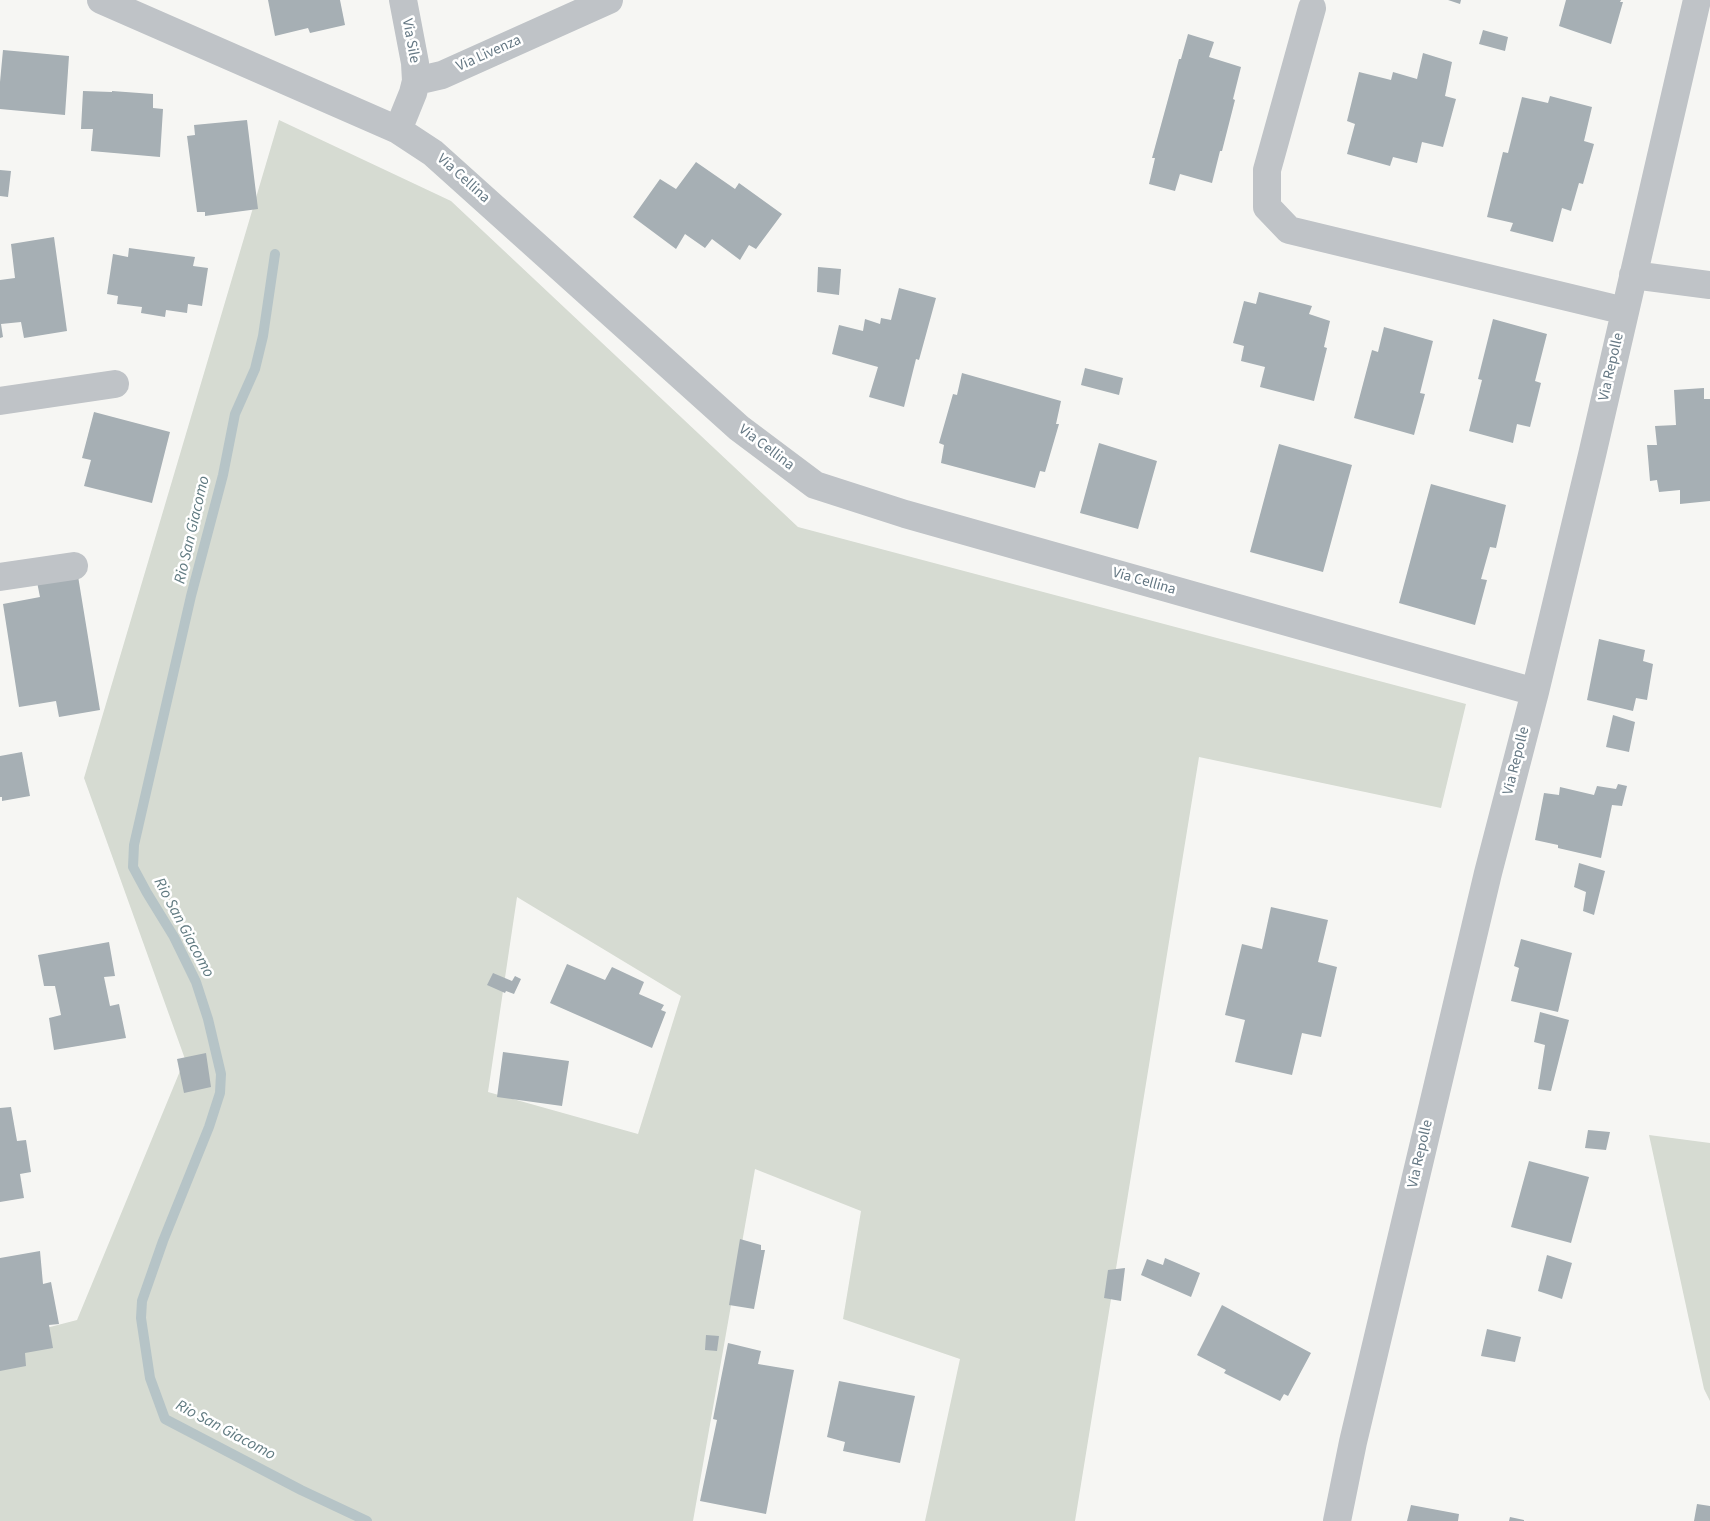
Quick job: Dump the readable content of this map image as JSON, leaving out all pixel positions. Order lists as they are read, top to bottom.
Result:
{
  "streets": {
    "street": [
      "Via Sile",
      "Via Livenza",
      "Via Cellina",
      "Via Repolle"
    ]
  },
  "crossings": [
    ["Via Sile", "Via Livenza"],
    ["Via Cellina", "Via Repolle"]
  ],
  "water": ["Rio San Giacomo"]
}
